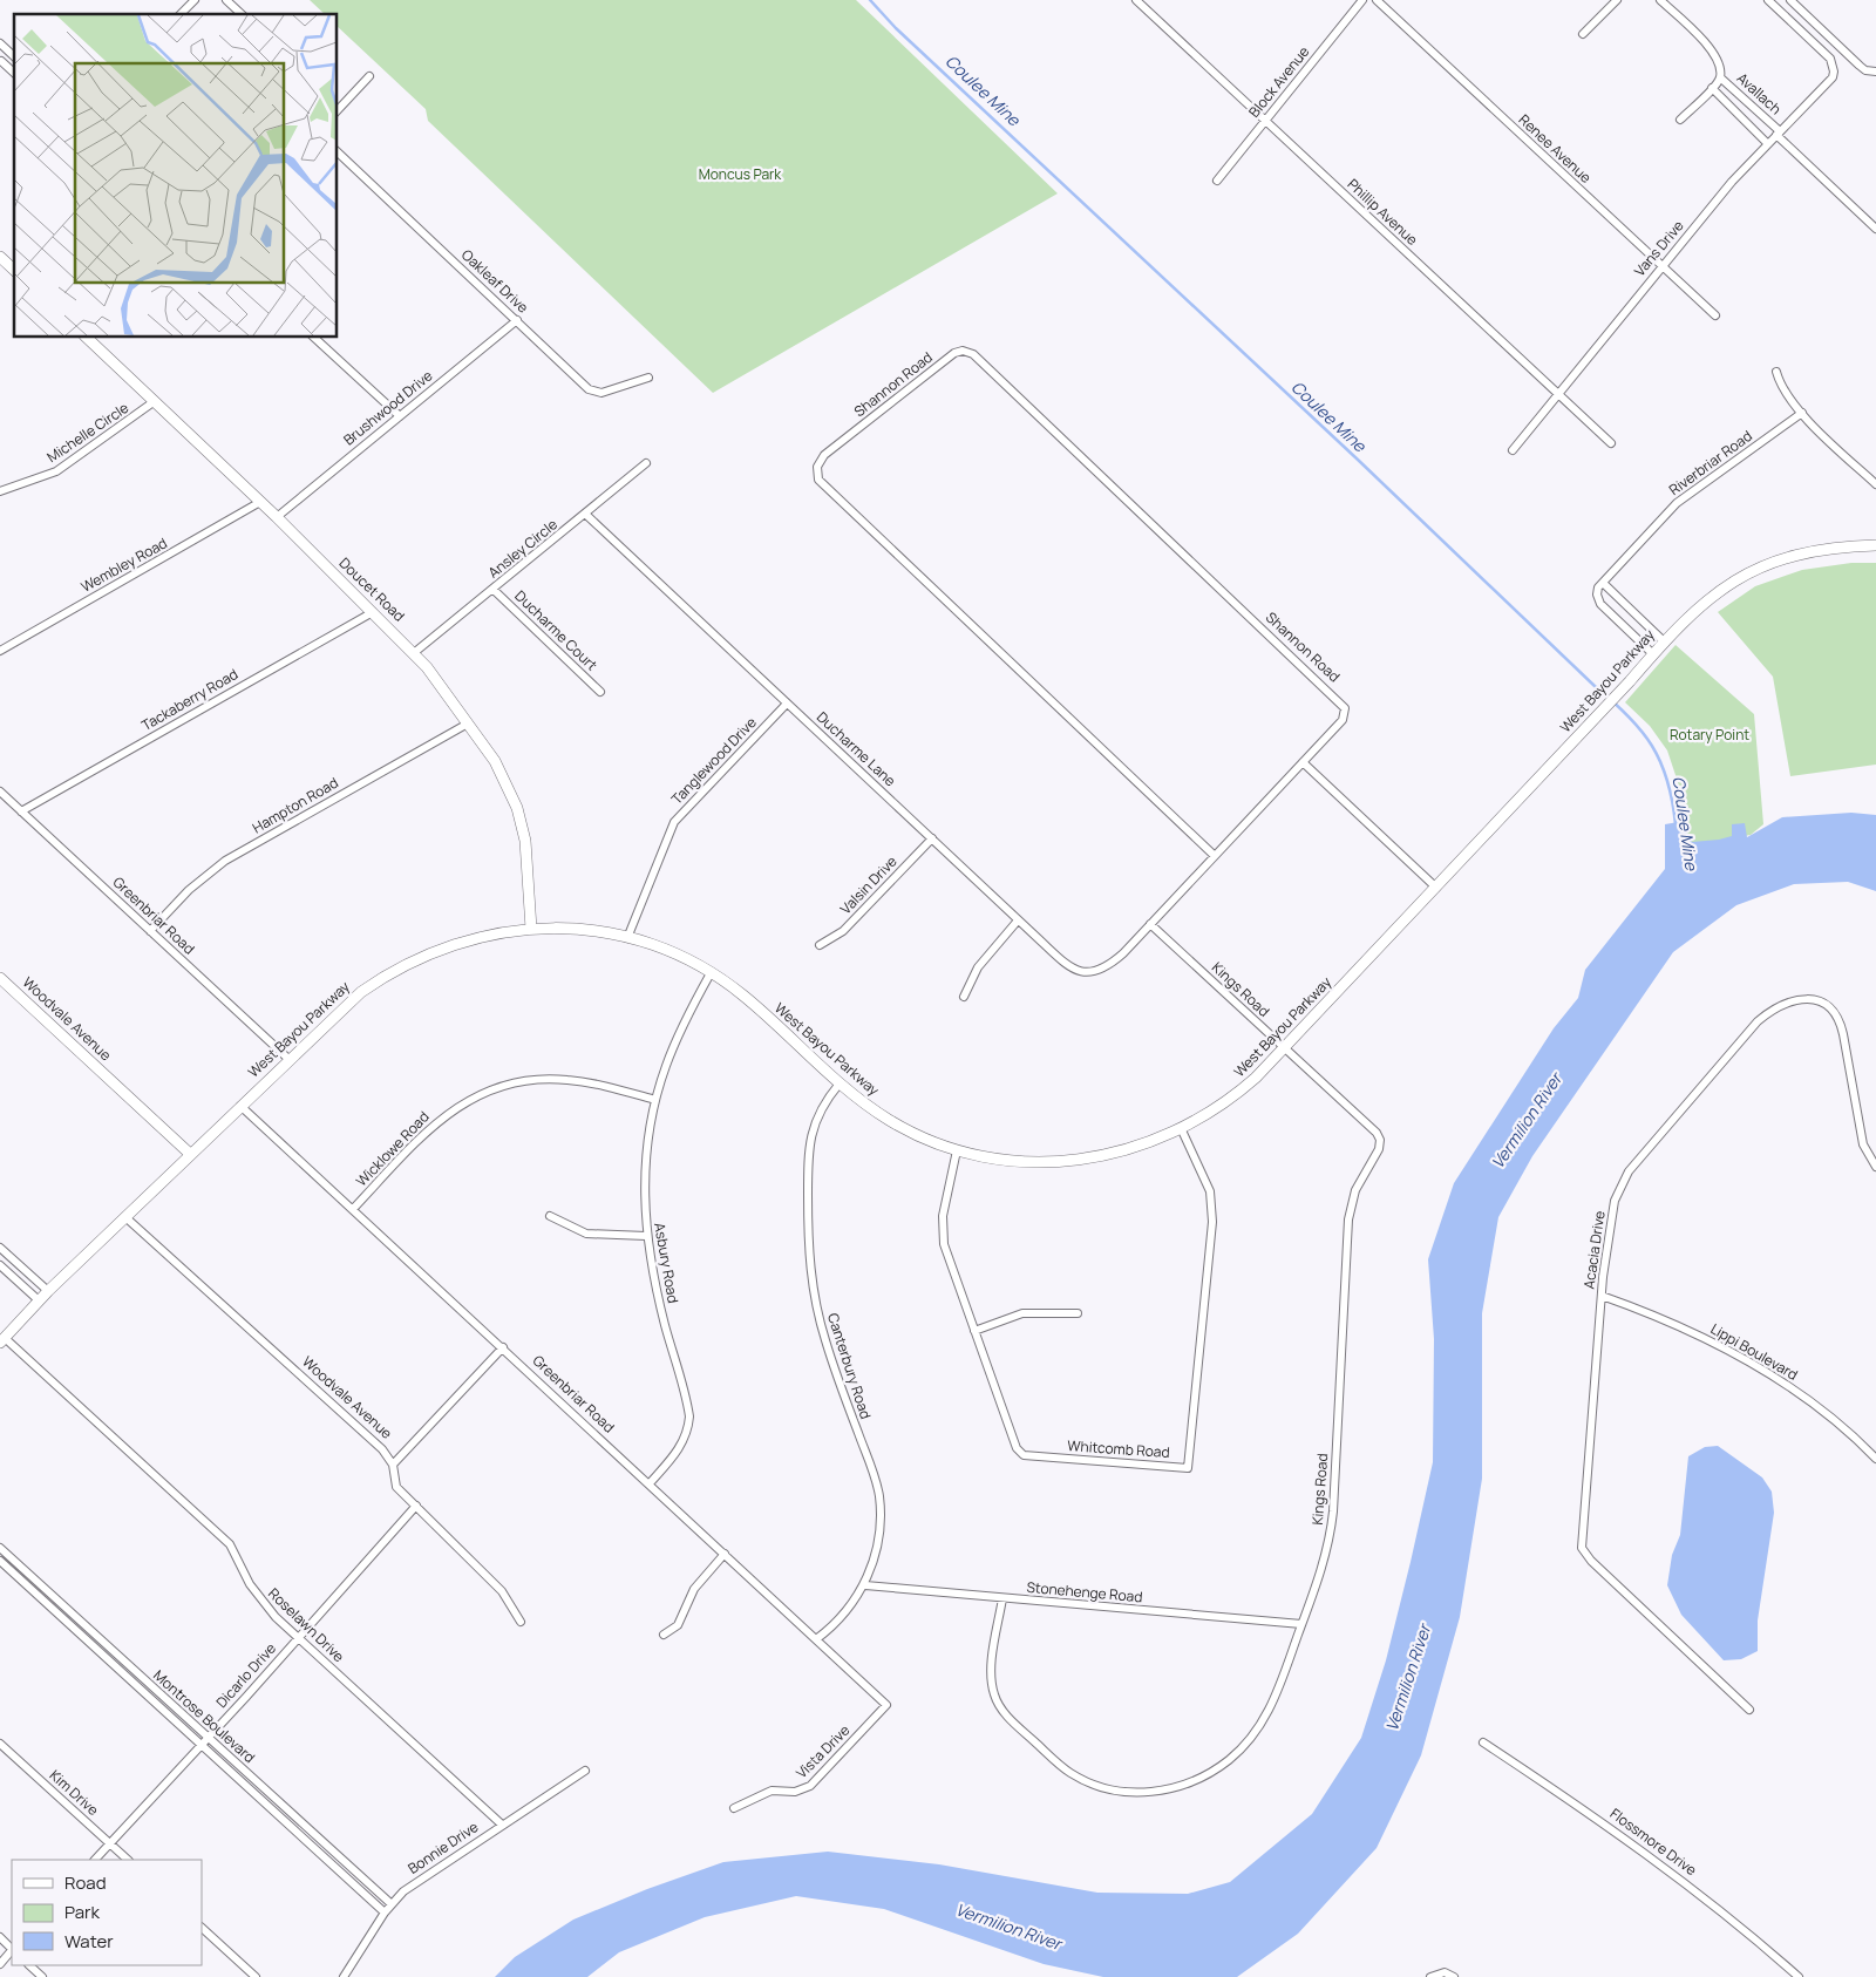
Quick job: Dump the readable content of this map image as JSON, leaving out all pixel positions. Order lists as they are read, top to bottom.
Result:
{
  "streets": {
    "street": [
      "Block Avenue",
      "Avallach",
      "Renee Avenue",
      "Phillip Avenue",
      "Vans Drive",
      "Oakleaf Drive",
      "Shannon Road",
      "Brushwood Drive",
      "Michelle Circle",
      "Riverbriar Road",
      "Ansley Circle",
      "Wembley Road",
      "Doucet Road",
      "Ducharme Court",
      "West Bayou Parkway",
      "Tackaberry Road",
      "Ducharme Lane",
      "Tanglewood Drive",
      "Hampton Road",
      "Valsin Drive",
      "Greenbriar Road",
      "Kings Road",
      "Woodvale Avenue",
      "Wicklowe Road",
      "Acacia Drive",
      "Asbury Road",
      "Lippi Boulevard",
      "Canterbury Road",
      "Whitcomb Road",
      "Stonehenge Road",
      "Roselawn Drive",
      "Dicarlo Drive",
      "Montrose Boulevard",
      "Vista Drive",
      "Kim Drive",
      "Flossmore Drive",
      "Bonnie Drive"
    ]
  },
  "crossings": [
    ["Block Avenue", "Phillip Avenue"],
    ["Avallach", "Vans Drive"],
    ["Renee Avenue", "Vans Drive"],
    ["Phillip Avenue", "Vans Drive"],
    ["Oakleaf Drive", "Brushwood Drive"],
    ["Shannon Road", "Ducharme Lane"],
    ["Shannon Road", "Kings Road"],
    ["Brushwood Drive", "Doucet Road"],
    ["Michelle Circle", "Doucet Road"],
    ["Riverbriar Road", "West Bayou Parkway"],
    ["Ansley Circle", "Doucet Road"],
    ["Ansley Circle", "Ducharme Court"],
    ["Ansley Circle", "Ducharme Lane"],
    ["Wembley Road", "Doucet Road"],
    ["Doucet Road", "West Bayou Parkway"],
    ["Doucet Road", "Tackaberry Road"],
    ["Doucet Road", "Hampton Road"],
    ["West Bayou Parkway", "Tanglewood Drive"],
    ["West Bayou Parkway", "Greenbriar Road"],
    ["West Bayou Parkway", "Kings Road"],
    ["West Bayou Parkway", "Woodvale Avenue"],
    ["West Bayou Parkway", "Asbury Road"],
    ["West Bayou Parkway", "Canterbury Road"],
    ["West Bayou Parkway", "Whitcomb Road"],
    ["West Bayou Parkway", "Roselawn Drive"],
    ["Tackaberry Road", "Greenbriar Road"],
    ["Ducharme Lane", "Tanglewood Drive"],
    ["Ducharme Lane", "Valsin Drive"],
    ["Hampton Road", "Greenbriar Road"],
    ["Greenbriar Road", "Wicklowe Road"],
    ["Greenbriar Road", "Asbury Road"],
    ["Greenbriar Road", "Canterbury Road"],
    ["Greenbriar Road", "Vista Drive"],
    ["Kings Road", "Stonehenge Road"],
    ["Woodvale Avenue", "Dicarlo Drive"],
    ["Wicklowe Road", "Asbury Road"],
    ["Acacia Drive", "Lippi Boulevard"],
    ["Canterbury Road", "Stonehenge Road"],
    ["Roselawn Drive", "Dicarlo Drive"],
    ["Roselawn Drive", "Bonnie Drive"],
    ["Dicarlo Drive", "Montrose Boulevard"],
    ["Dicarlo Drive", "Kim Drive"],
    ["Montrose Boulevard", "Bonnie Drive"]
  ],
  "water": ["Coulee Mine", "Vermilion River"],
  "parks": ["Moncus Park", "Rotary Point"],
  "legend": ["Road", "Park", "Water"]
}
